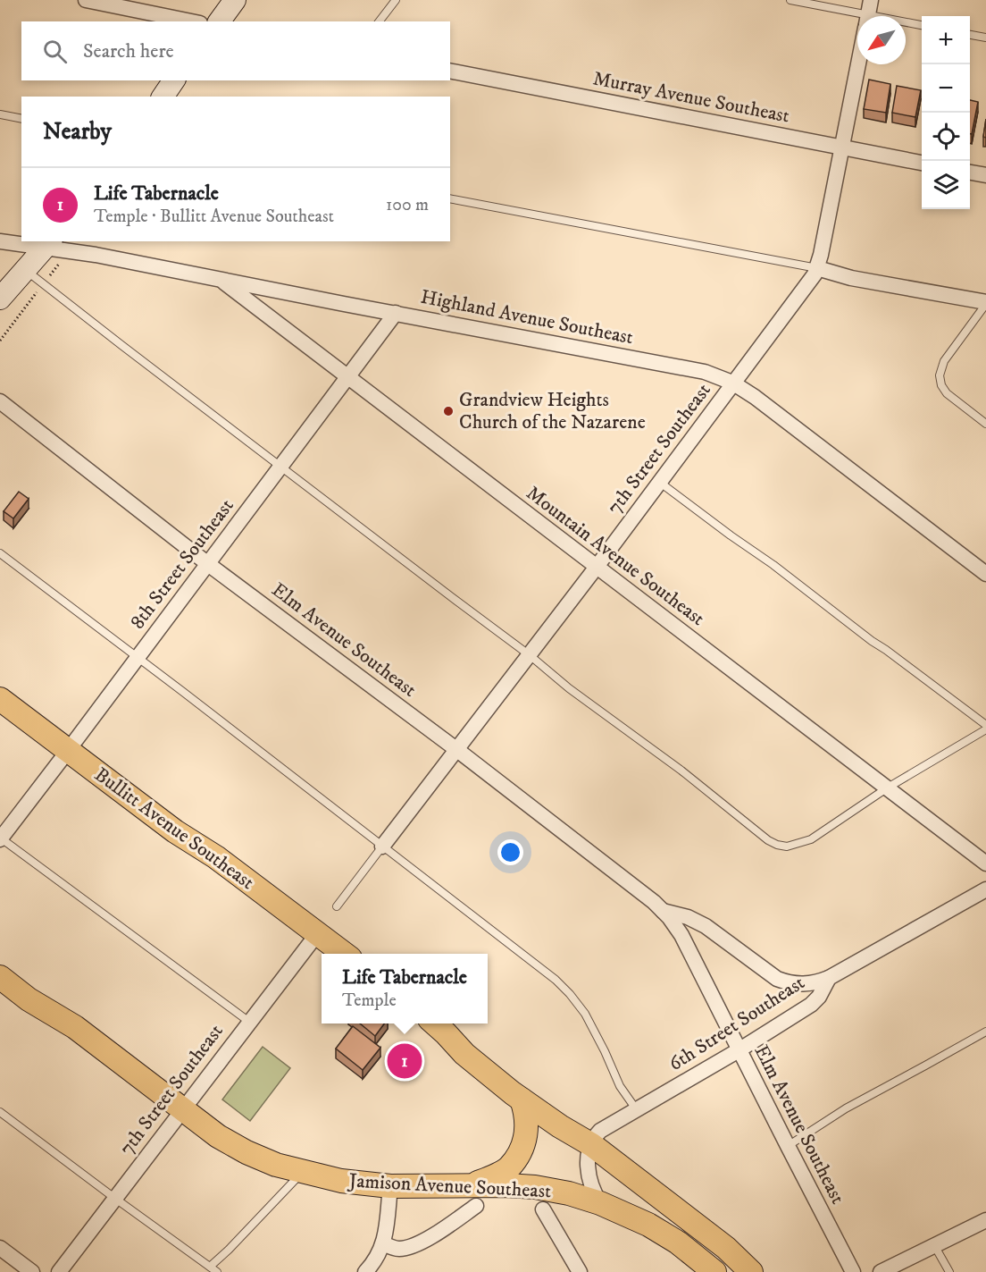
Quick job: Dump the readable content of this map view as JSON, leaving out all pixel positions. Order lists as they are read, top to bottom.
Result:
{
  "streets": {
    "main road": ["Bullitt Avenue Southeast", "Jamison Avenue Southeast"],
    "street": [
      "Murray Avenue Southeast",
      "Highland Avenue Southeast",
      "7th Street Southeast",
      "Mountain Avenue Southeast",
      "8th Street Southeast",
      "Elm Avenue Southeast",
      "6th Street Southeast"
    ]
  },
  "crossings": [
    ["Murray Avenue Southeast", "7th Street Southeast"],
    ["Highland Avenue Southeast", "7th Street Southeast"],
    ["Highland Avenue Southeast", "Mountain Avenue Southeast"],
    ["Highland Avenue Southeast", "8th Street Southeast"],
    ["7th Street Southeast", "Mountain Avenue Southeast"],
    ["7th Street Southeast", "Elm Avenue Southeast"],
    ["7th Street Southeast", "Bullitt Avenue Southeast"],
    ["7th Street Southeast", "Jamison Avenue Southeast"],
    ["Mountain Avenue Southeast", "8th Street Southeast"],
    ["8th Street Southeast", "Elm Avenue Southeast"],
    ["8th Street Southeast", "Bullitt Avenue Southeast"],
    ["Elm Avenue Southeast", "6th Street Southeast"]
  ],
  "places": ["Grandview Heights Church of the Nazarene"],
  "north": "bottom left",
  "page": {
    "map_buttons": ["+", "−"],
    "search": "Search here",
    "heading": "Nearby",
    "list": [
      {
        "mark": "1",
        "name": "Life Tabernacle",
        "note": "Temple · Bullitt Avenue Southeast",
        "value": "100 m"
      }
    ],
    "popup": ["Life Tabernacle", "Temple"],
    "pins": "1"
  }
}
